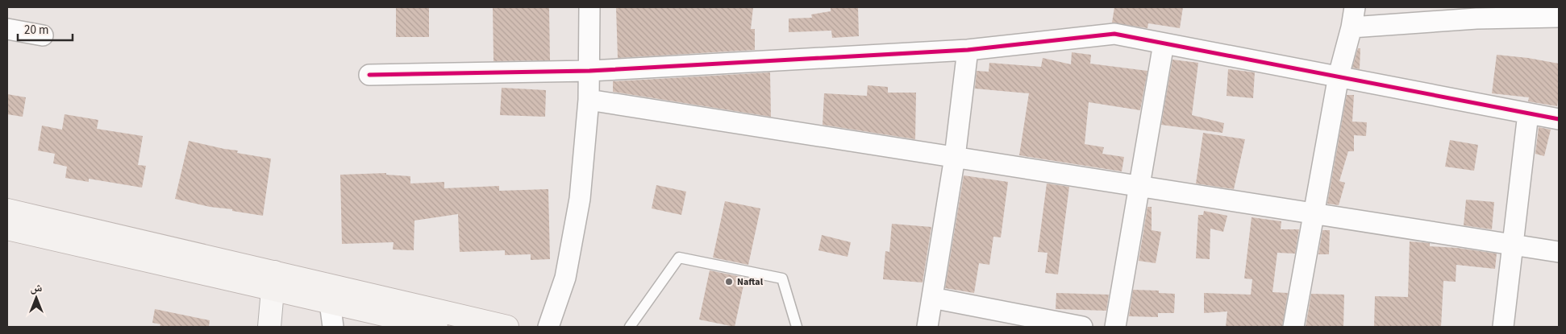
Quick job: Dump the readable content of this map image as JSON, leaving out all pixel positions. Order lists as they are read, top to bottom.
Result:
{
  "places": ["Naftal"],
  "scale_bar": "20 m",
  "north": "top"
}
